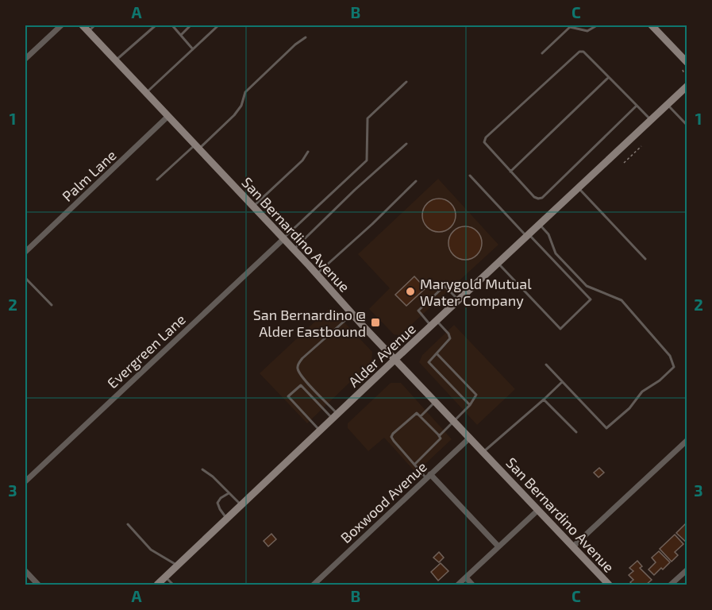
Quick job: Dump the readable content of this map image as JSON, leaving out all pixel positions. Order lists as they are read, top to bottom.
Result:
{
  "streets": {
    "main road": ["San Bernardino Avenue", "Alder Avenue"],
    "street": ["Palm Lane", "Evergreen Lane", "Boxwood Avenue"]
  },
  "crossings": [
    ["Palm Lane", "San Bernardino Avenue"],
    ["San Bernardino Avenue", "Evergreen Lane"],
    ["San Bernardino Avenue", "Alder Avenue"],
    ["San Bernardino Avenue", "Boxwood Avenue"]
  ],
  "places": {
    "other": ["Marygold Mutual Water Company"],
    "transit": ["San Bernardino @ Alder Eastbound"]
  },
  "grid": {
    "columns": ["A", "B", "C"],
    "rows": ["1", "2", "3"]
  }
}
